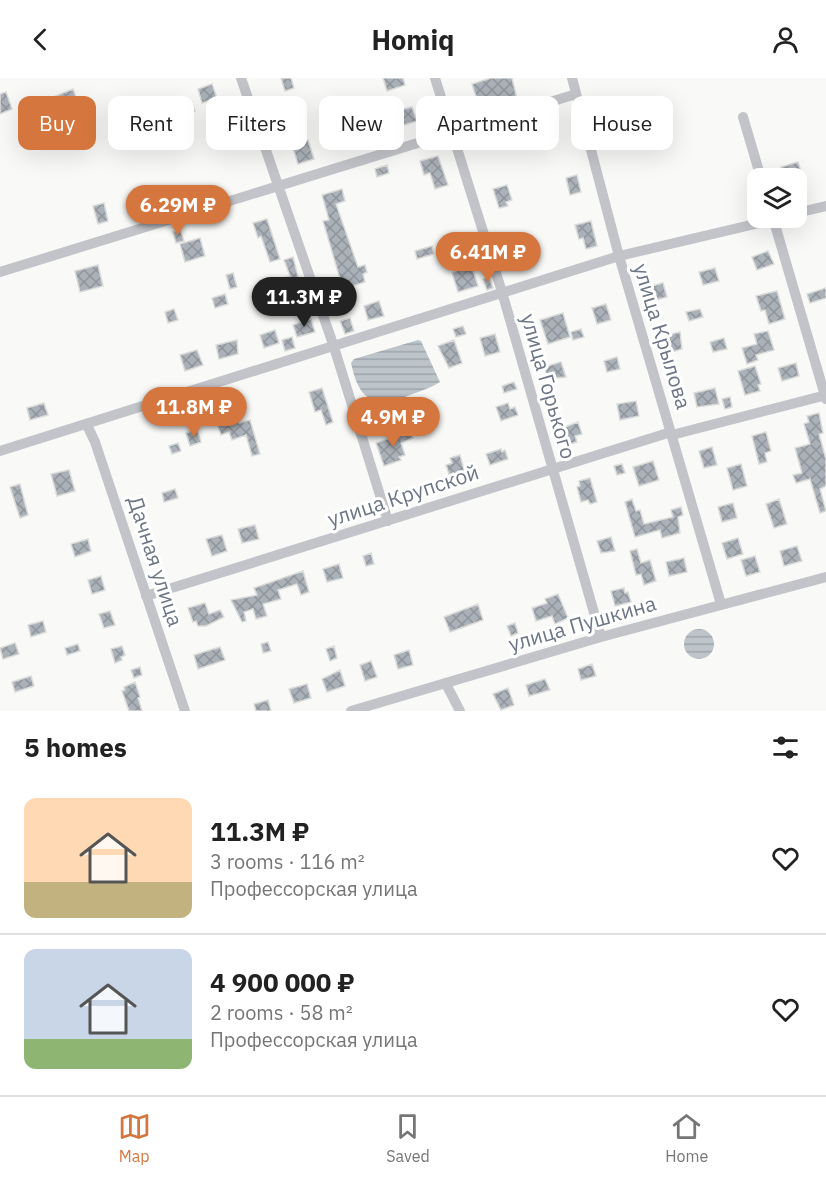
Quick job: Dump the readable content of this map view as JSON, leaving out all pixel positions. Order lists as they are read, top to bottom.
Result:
{
  "streets": {
    "street": [
      "улица Крылова",
      "улица Горького",
      "улица Крупской",
      "Дачная улица",
      "улица Пушкина"
    ]
  },
  "crossings": [
    ["улица Крылова", "улица Крупской"],
    ["улица Крылова", "улица Пушкина"],
    ["улица Горького", "улица Крупской"],
    ["улица Горького", "улица Пушкина"],
    ["улица Крупской", "Дачная улица"]
  ],
  "page": {
    "header": "Homiq",
    "chip": [
      "Buy",
      "Rent",
      "Filters",
      "New",
      "Apartment",
      "House"
    ],
    "price": [
      "6.29M ₽",
      "6.41M ₽",
      "11.3M ₽",
      "11.8M ₽",
      "4.9M ₽"
    ],
    "heading": "5 homes",
    "list": [
      {
        "name": "11.3M ₽",
        "note": "3 rooms · 116 m² · Профессорская улица"
      },
      {
        "name": "4 900 000 ₽",
        "note": "2 rooms · 58 m² · Профессорская улица"
      }
    ],
    "tabs": ["Map", "Saved", "Home"]
  }
}
